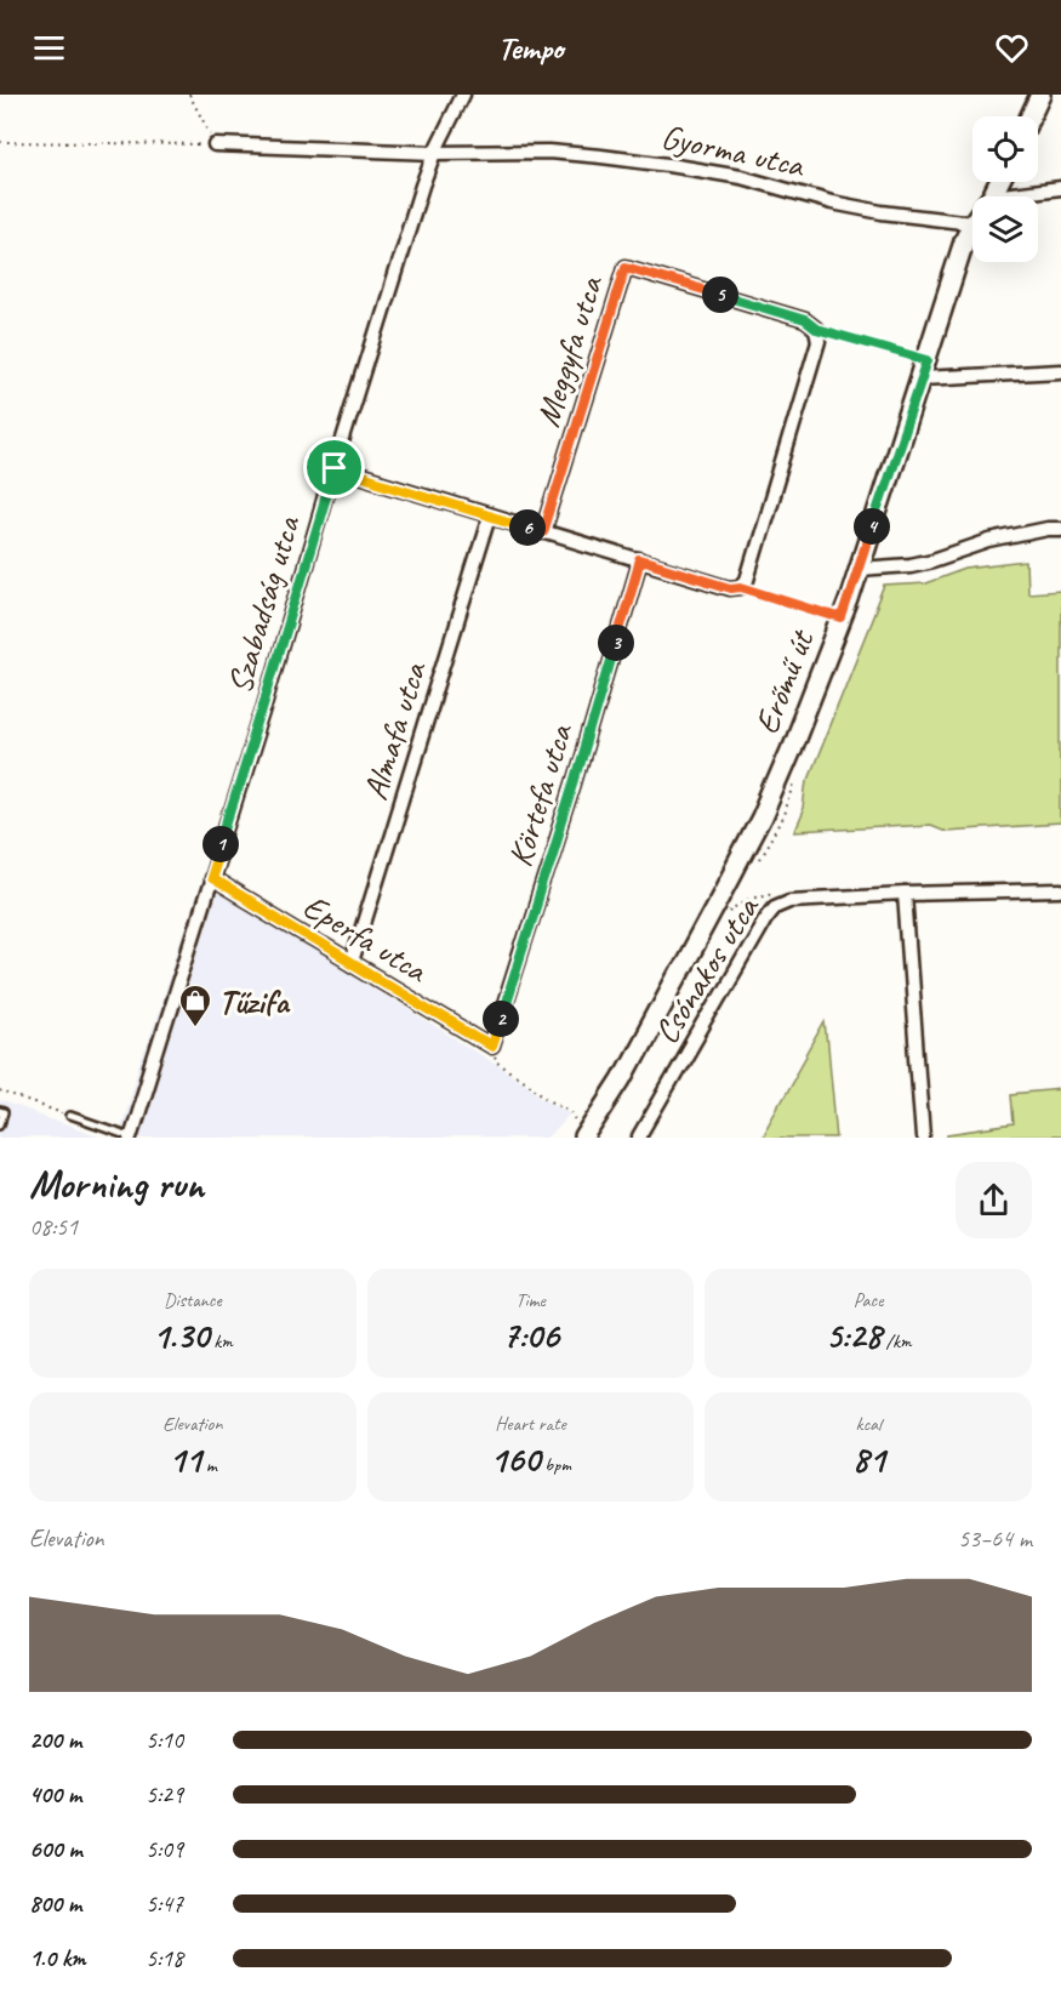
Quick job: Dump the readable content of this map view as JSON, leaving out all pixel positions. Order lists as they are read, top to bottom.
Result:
{
  "streets": {
    "street": [
      "Gyorma utca",
      "Meggyfa utca",
      "Szabadság utca",
      "Erőmű út",
      "Almafa utca",
      "Körtefa utca",
      "Eperfa utca",
      "Csónakos utca"
    ]
  },
  "crossings": [
    ["Gyorma utca", "Szabadság utca"],
    ["Gyorma utca", "Erőmű út"],
    ["Szabadság utca", "Eperfa utca"],
    ["Almafa utca", "Eperfa utca"],
    ["Körtefa utca", "Eperfa utca"]
  ],
  "places": {
    "shop": ["Tűzifa"]
  },
  "page": {
    "header": "Tempo",
    "pins": [
      "5",
      "4",
      "6",
      "3",
      "1",
      "2"
    ],
    "heading": ["Morning run", "08:51"],
    "stats": [
      ["Distance", "1.30 km"],
      ["Time", "7:06"],
      ["Pace", "5:28 /km"],
      ["Elevation", "11 m"],
      ["Heart rate", "160 bpm"],
      ["kcal", "81"]
    ],
    "chart": ["Elevation", "53–64 m"],
    "list": [
      {
        "name": "200 m",
        "note": "5:10"
      },
      {
        "name": "400 m",
        "note": "5:29"
      },
      {
        "name": "600 m",
        "note": "5:09"
      },
      {
        "name": "800 m",
        "note": "5:47"
      },
      {
        "name": "1.0 km",
        "note": "5:18"
      }
    ]
  }
}
